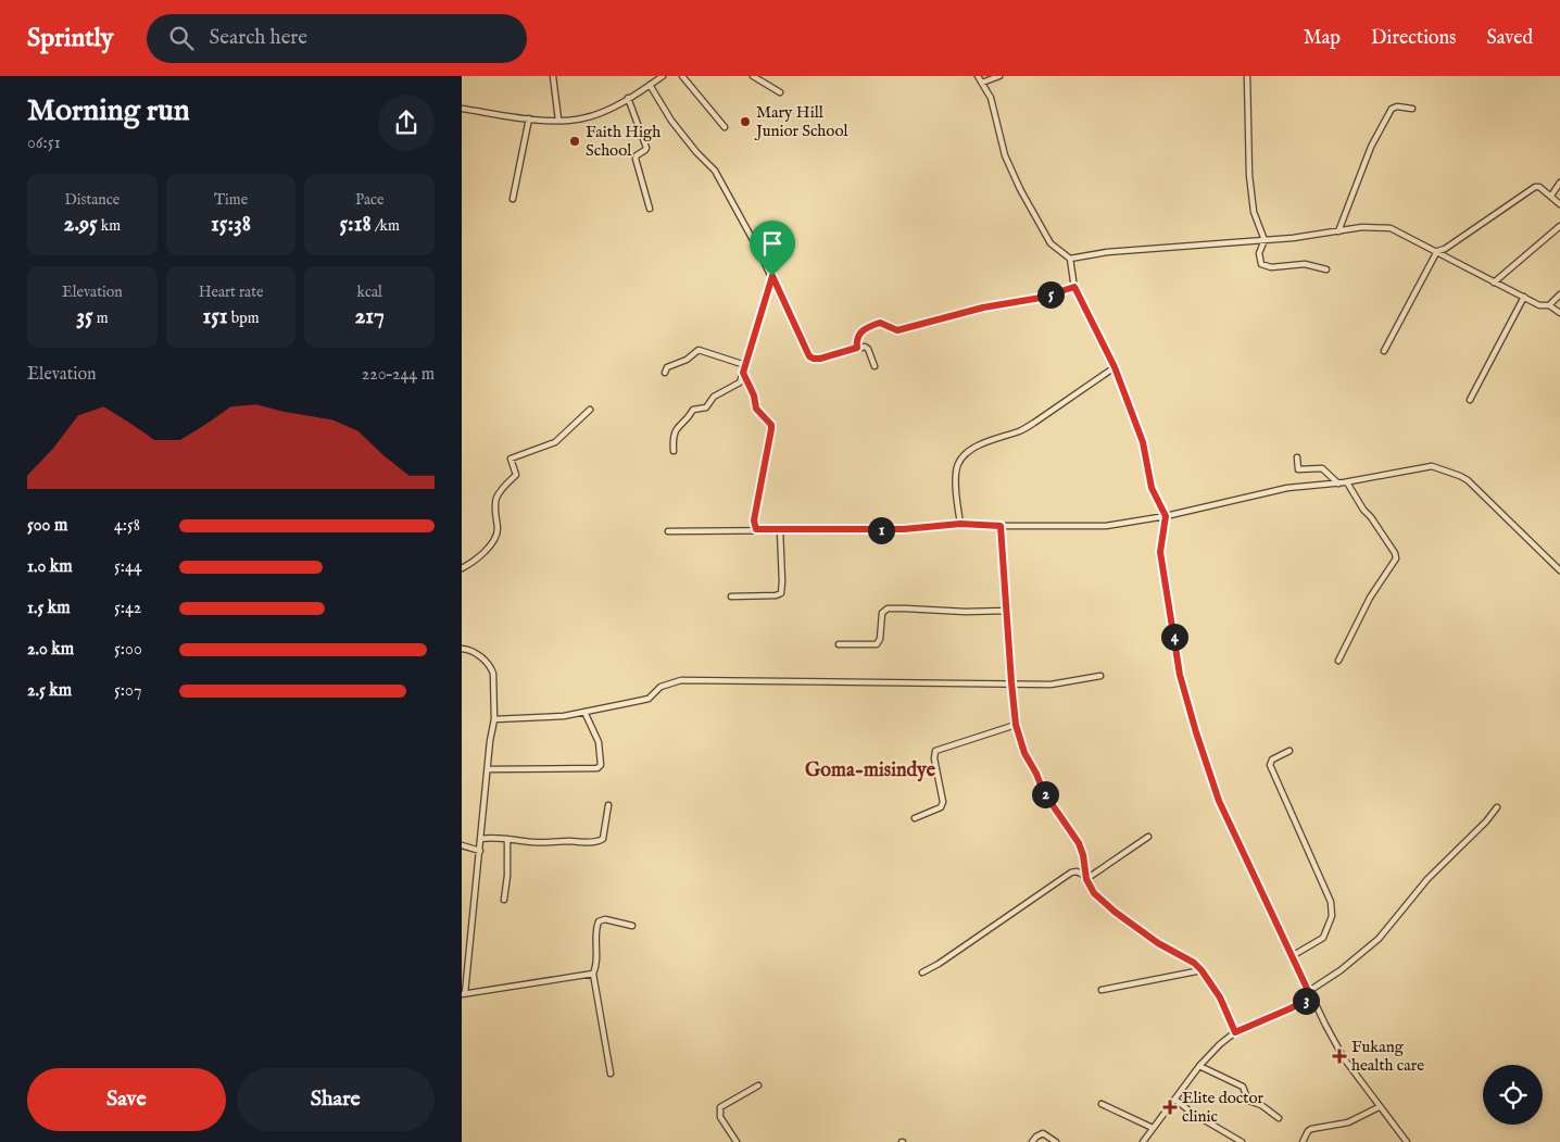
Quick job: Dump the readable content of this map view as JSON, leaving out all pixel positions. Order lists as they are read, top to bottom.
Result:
{
  "districts": ["Goma-misindye"],
  "places": {
    "other": ["Mary Hill Junior School", "Faith High School"],
    "health": ["Fukang health care", "Elite doctor clinic"]
  },
  "page": {
    "header": "Sprintly",
    "search": "Search here",
    "nav": ["Map", "Directions", "Saved"],
    "heading": ["Morning run", "06:51"],
    "stats": [
      ["Distance", "2.95 km"],
      ["Time", "15:38"],
      ["Pace", "5:18 /km"],
      ["Elevation", "35 m"],
      ["Heart rate", "151 bpm"],
      ["kcal", "217"]
    ],
    "pins": [
      "5",
      "1",
      "4",
      "2",
      "3"
    ],
    "chart": ["Elevation", "220–244 m"],
    "list": [
      {
        "name": "500 m",
        "note": "4:58"
      },
      {
        "name": "1.0 km",
        "note": "5:44"
      },
      {
        "name": "1.5 km",
        "note": "5:42"
      },
      {
        "name": "2.0 km",
        "note": "5:00"
      },
      {
        "name": "2.5 km",
        "note": "5:07"
      }
    ],
    "buttons": ["Save", "Share"]
  }
}
